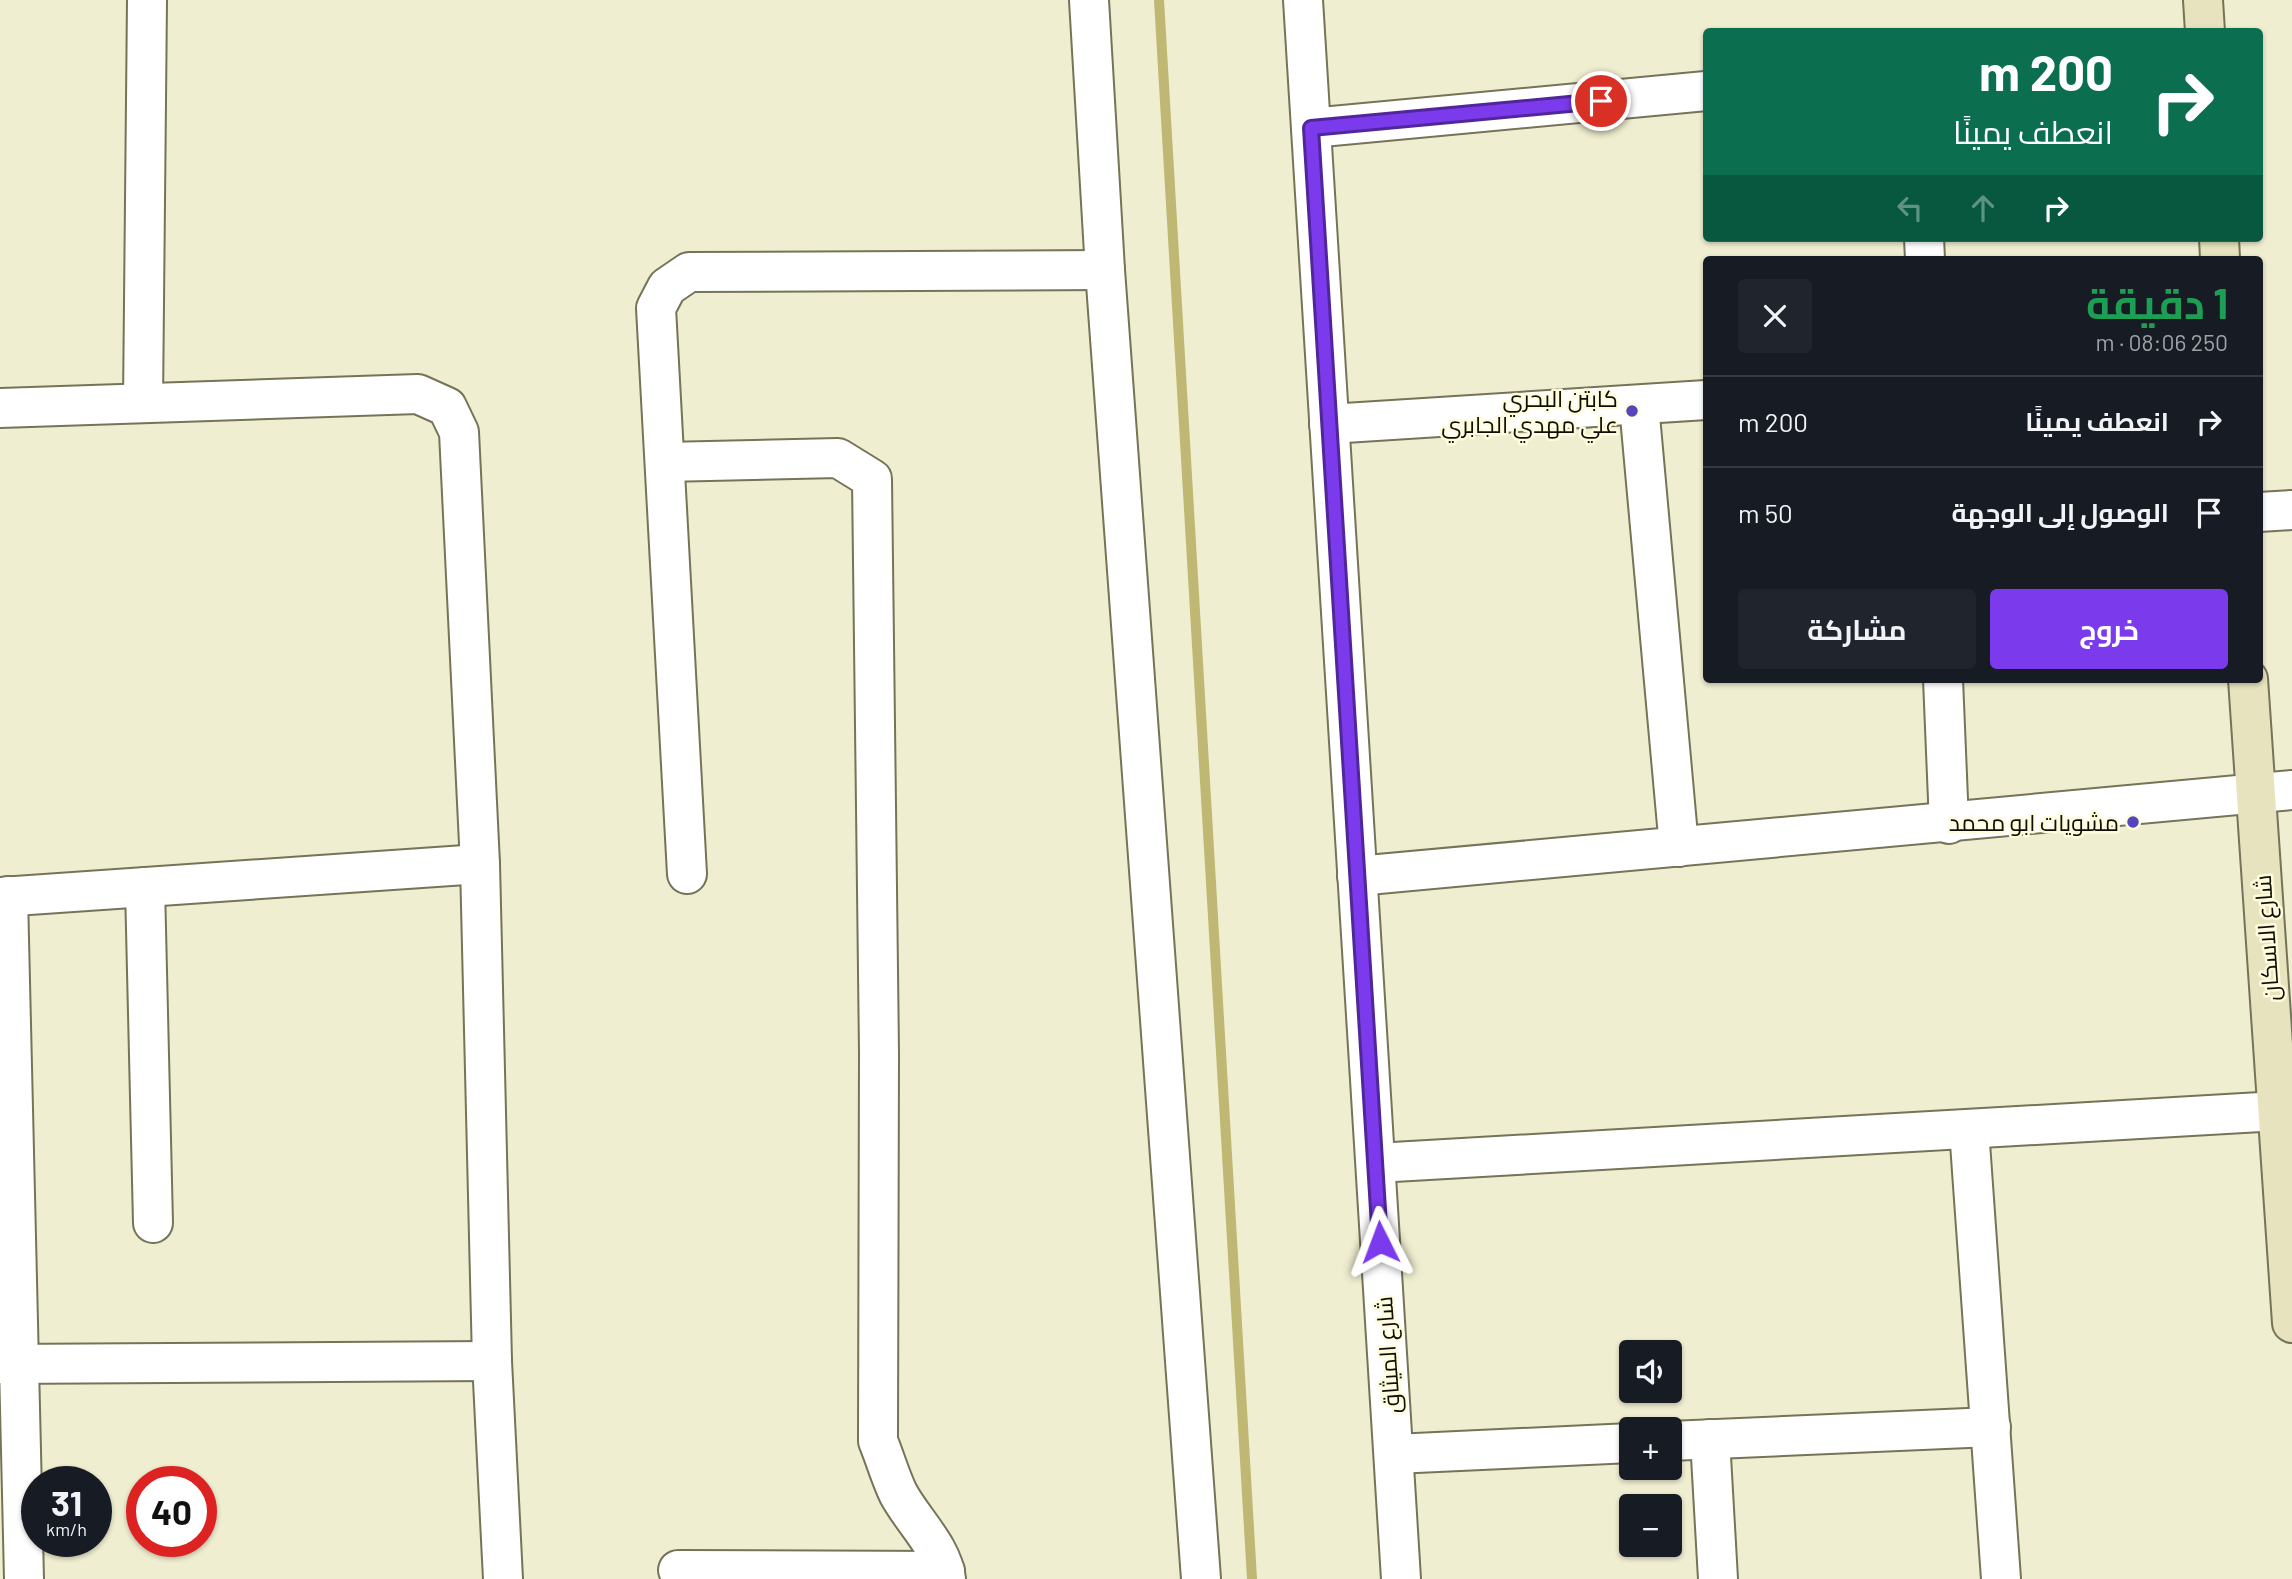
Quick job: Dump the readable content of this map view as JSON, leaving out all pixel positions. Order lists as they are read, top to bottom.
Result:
{
  "streets": {
    "main road": ["شارع الاسكان"],
    "street": ["شارع الميثاق"]
  },
  "places": ["كابتن البحري علي مهدي الجابري", "مشويات ابو محمد"],
  "page": {
    "turn": ["200 m", "انعطف يمينًا"],
    "heading": ["1 دقيقة", "250 m · 08:06"],
    "list": [
      {
        "name": "انعطف يمينًا",
        "value": "200 m"
      },
      {
        "name": "الوصول إلى الوجهة",
        "value": "50 m"
      }
    ],
    "buttons": ["خروج", "مشاركة"],
    "map_buttons": ["+", "−"],
    "speed": "31 km/h",
    "limit": "40"
  }
}
